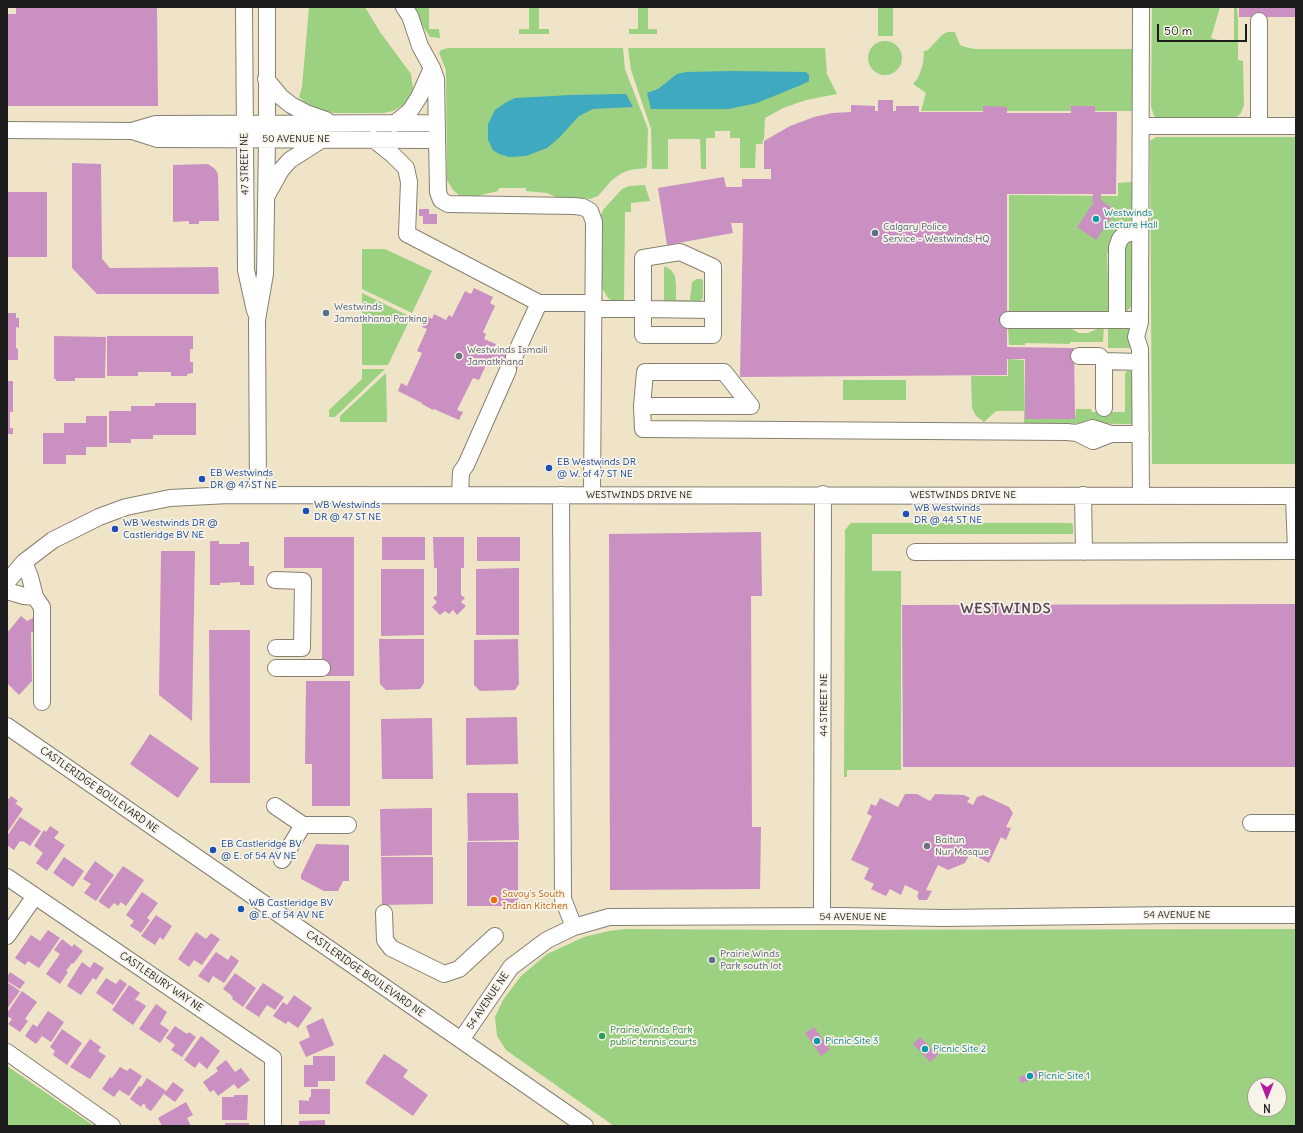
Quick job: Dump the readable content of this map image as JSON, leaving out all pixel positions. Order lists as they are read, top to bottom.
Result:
{
  "streets": {
    "street": [
      "50 AVENUE NE",
      "47 STREET NE",
      "WESTWINDS DRIVE NE",
      "44 STREET NE",
      "CASTLERIDGE BOULEVARD NE",
      "54 AVENUE NE",
      "CASTLEBURY WAY NE"
    ]
  },
  "crossings": [
    ["50 AVENUE NE", "47 STREET NE"],
    ["47 STREET NE", "WESTWINDS DRIVE NE"],
    ["WESTWINDS DRIVE NE", "44 STREET NE"],
    ["44 STREET NE", "54 AVENUE NE"],
    ["CASTLERIDGE BOULEVARD NE", "54 AVENUE NE"]
  ],
  "districts": ["WESTWINDS"],
  "places": [
    "Westwinds Lecture Hall",
    "Calgary Police Service - Westwinds HQ",
    "Westwinds Jamatkhana Parking",
    "Westwinds Ismaili Jamatkhana",
    "EB Westwinds DR @ W. of 47 ST NE",
    "EB Westwinds DR @ 47 ST NE",
    "WB Westwinds DR @ 47 ST NE",
    "WB Westwinds DR @ 44 ST NE",
    "WB Westwinds DR @ Castleridge BV NE",
    "Baitun Nur Mosque",
    "EB Castleridge BV @ E. of 54 AV NE",
    "Savoy's South Indian Kitchen",
    "WB Castleridge BV @ E. of 54 AV NE",
    "Prairie Winds Park south lot",
    "Prairie Winds Park public tennis courts",
    "Picnic Site 3",
    "Picnic Site 2",
    "Picnic Site 1"
  ],
  "scale_bar": "50 m",
  "north": "bottom"
}
